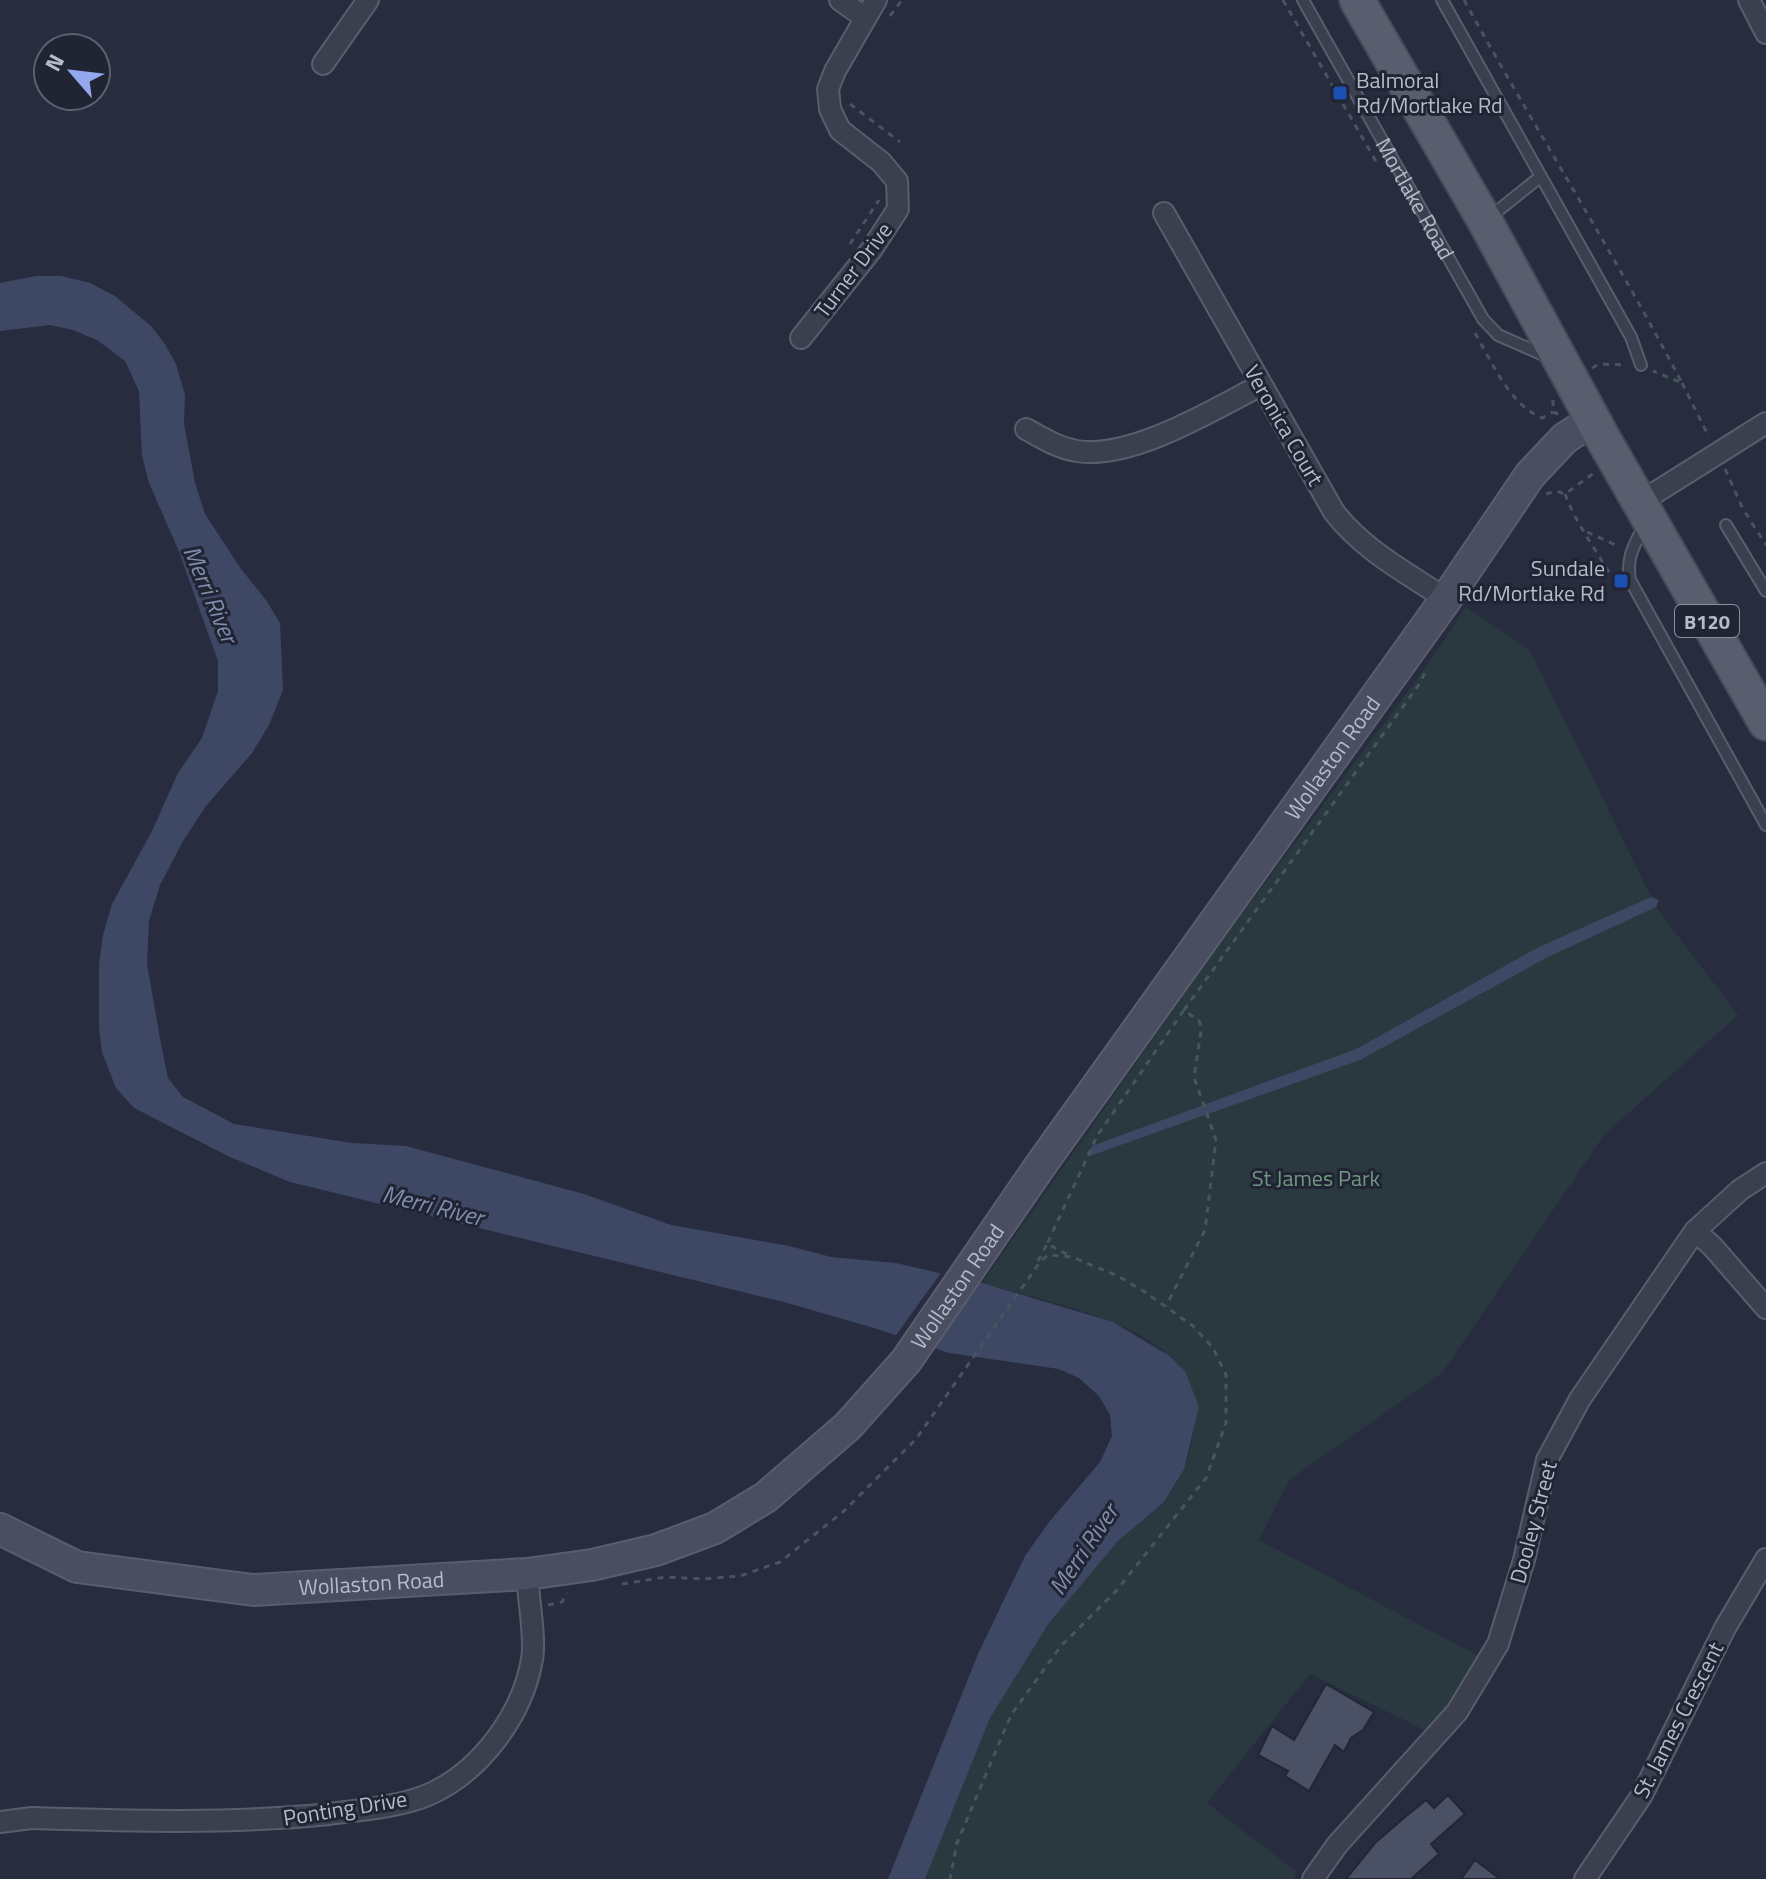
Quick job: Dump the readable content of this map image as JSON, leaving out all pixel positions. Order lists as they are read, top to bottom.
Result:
{
  "streets": {
    "main road": ["B120"],
    "street": [
      "Turner Drive",
      "Veronica Court",
      "Wollaston Road",
      "Dooley Street",
      "St. James Crescent",
      "Ponting Drive"
    ],
    "lane": ["Mortlake Road"]
  },
  "crossings": [
    ["Mortlake Road", "B120"],
    ["Veronica Court", "Wollaston Road"],
    ["B120", "Wollaston Road"],
    ["Wollaston Road", "Ponting Drive"]
  ],
  "water": ["Merri River"],
  "parks": ["St James Park"],
  "places": {
    "transit": ["Balmoral Rd/Mortlake Rd", "Sundale Rd/Mortlake Rd"]
  },
  "north": "top left"
}
